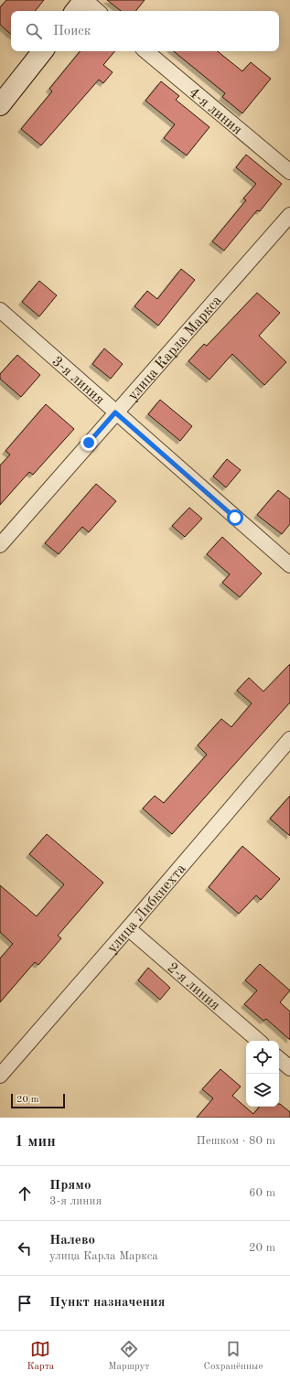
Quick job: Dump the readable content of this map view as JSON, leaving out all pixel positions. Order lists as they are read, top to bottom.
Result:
{
  "streets": {
    "street": [
      "4-я линия",
      "улица Карла Маркса",
      "3-я линия",
      "улица Либкнехта",
      "2-я линия"
    ]
  },
  "crossings": [
    ["улица Карла Маркса", "3-я линия"],
    ["улица Либкнехта", "2-я линия"]
  ],
  "scale_bar": "20 m",
  "page": {
    "search": "Поиск",
    "scale": "20 m",
    "heading": ["1 мин", "Пешком · 80 m"],
    "list": [
      ["Прямо", "3-я линия", "60 m"],
      ["Налево", "улица Карла Маркса", "20 m"],
      "Пункт назначения"
    ],
    "nav": ["Карта", "Маршрут", "Сохранённые"]
  }
}
